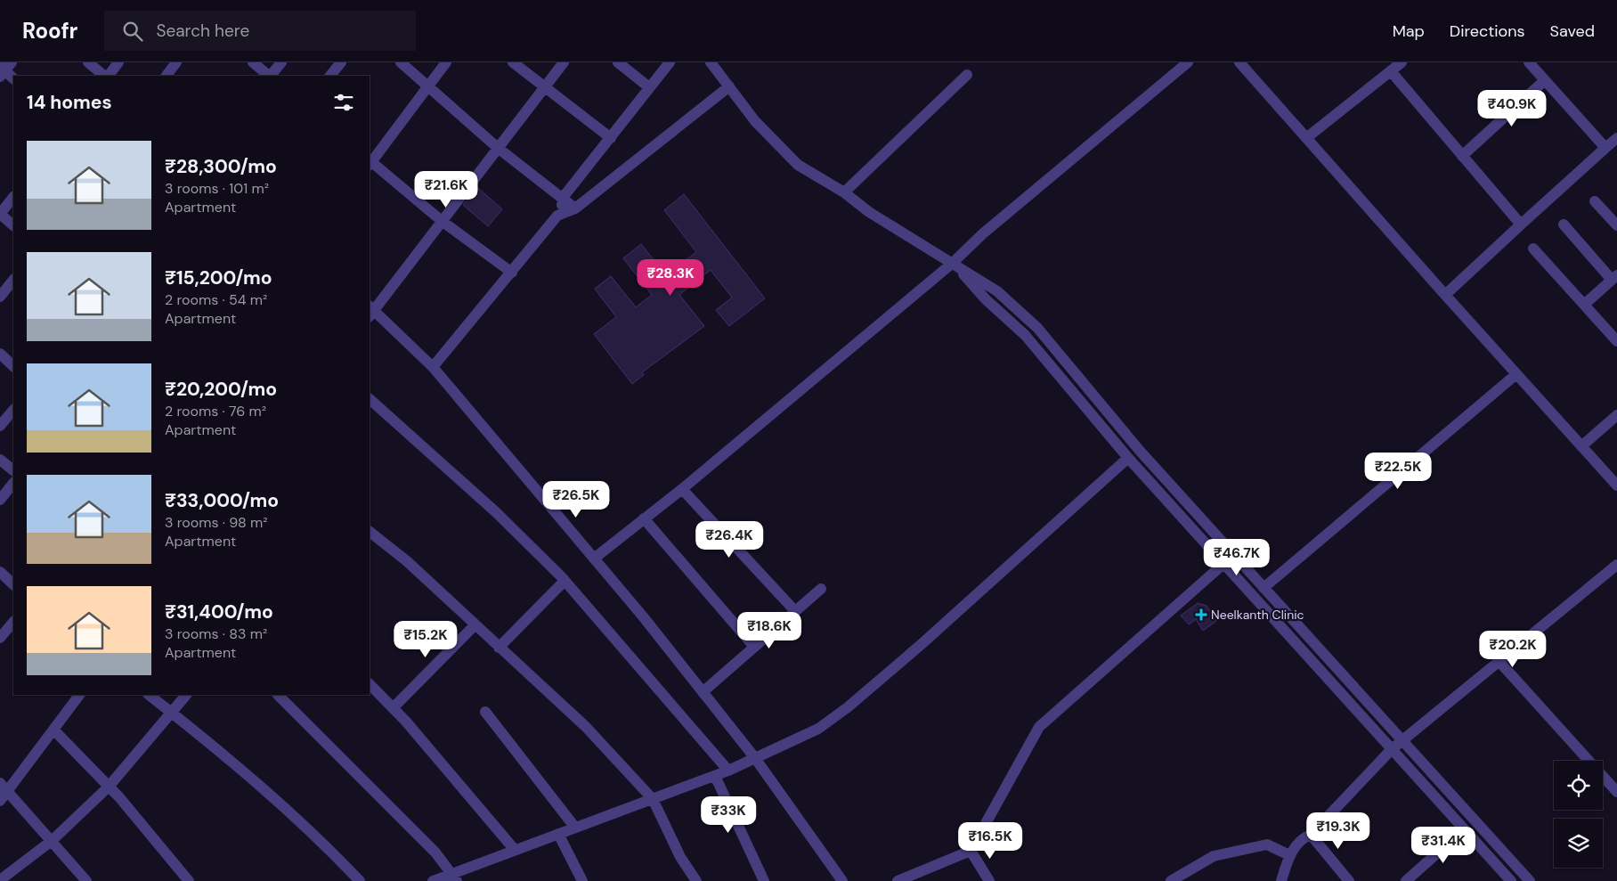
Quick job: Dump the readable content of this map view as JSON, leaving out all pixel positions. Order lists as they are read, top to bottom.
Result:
{
  "places": {
    "health": ["Neelkanth Clinic"]
  },
  "page": {
    "header": "Roofr",
    "search": "Search here",
    "nav": ["Map", "Directions", "Saved"],
    "heading": "14 homes",
    "price": [
      "₹40.9K",
      "₹21.6K",
      "₹28.3K",
      "₹22.5K",
      "₹26.5K",
      "₹26.4K",
      "₹46.7K",
      "₹18.6K",
      "₹15.2K",
      "₹20.2K",
      "₹33K",
      "₹19.3K",
      "₹16.5K",
      "₹31.4K"
    ],
    "list": [
      {
        "name": "₹28,300/mo",
        "note": "3 rooms · 101 m² · Apartment"
      },
      {
        "name": "₹15,200/mo",
        "note": "2 rooms · 54 m² · Apartment"
      },
      {
        "name": "₹20,200/mo",
        "note": "2 rooms · 76 m² · Apartment"
      },
      {
        "name": "₹33,000/mo",
        "note": "3 rooms · 98 m² · Apartment"
      },
      {
        "name": "₹31,400/mo",
        "note": "3 rooms · 83 m² · Apartment"
      }
    ]
  }
}
